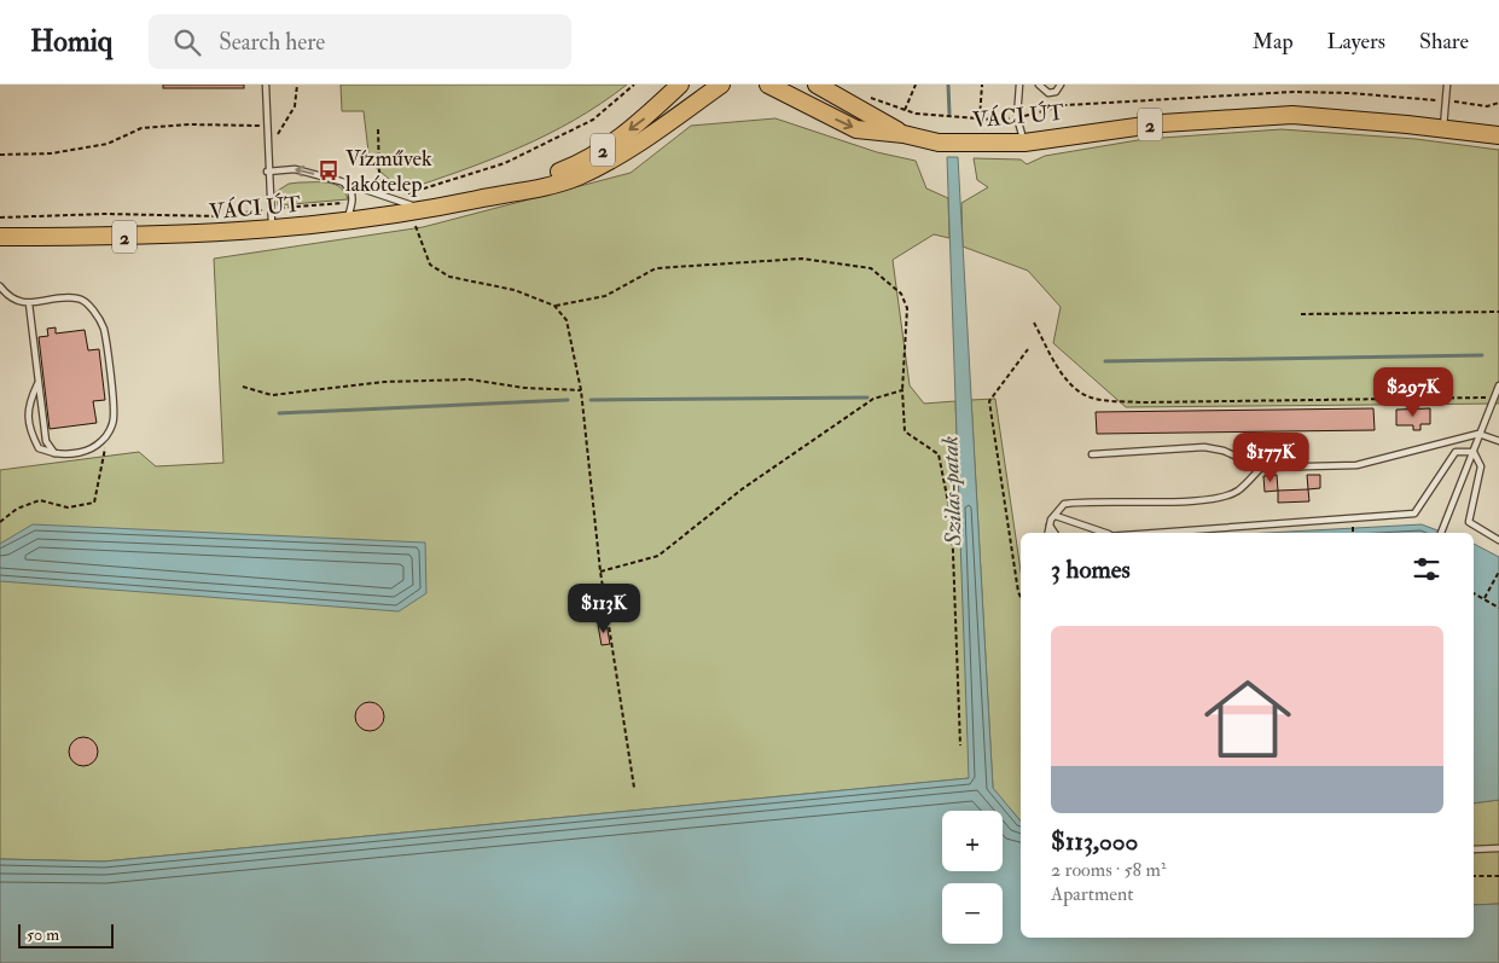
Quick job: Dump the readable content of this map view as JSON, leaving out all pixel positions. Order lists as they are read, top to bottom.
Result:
{
  "streets": {
    "main road": ["VÁCI ÚT", "2"]
  },
  "water": ["Szilas-patak"],
  "places": {
    "bus stop": ["Vízművek lakótelep"]
  },
  "scale_bar": "50 m",
  "page": {
    "header": "Homiq",
    "search": "Search here",
    "nav": ["Map", "Layers", "Share"],
    "price": ["$297K", "$177K", "$113K"],
    "heading": "3 homes",
    "list": [
      {
        "name": "$113,000",
        "note": "2 rooms · 58 m² · Apartment"
      }
    ],
    "map_buttons": ["+", "−"],
    "scale": "50 m"
  }
}
